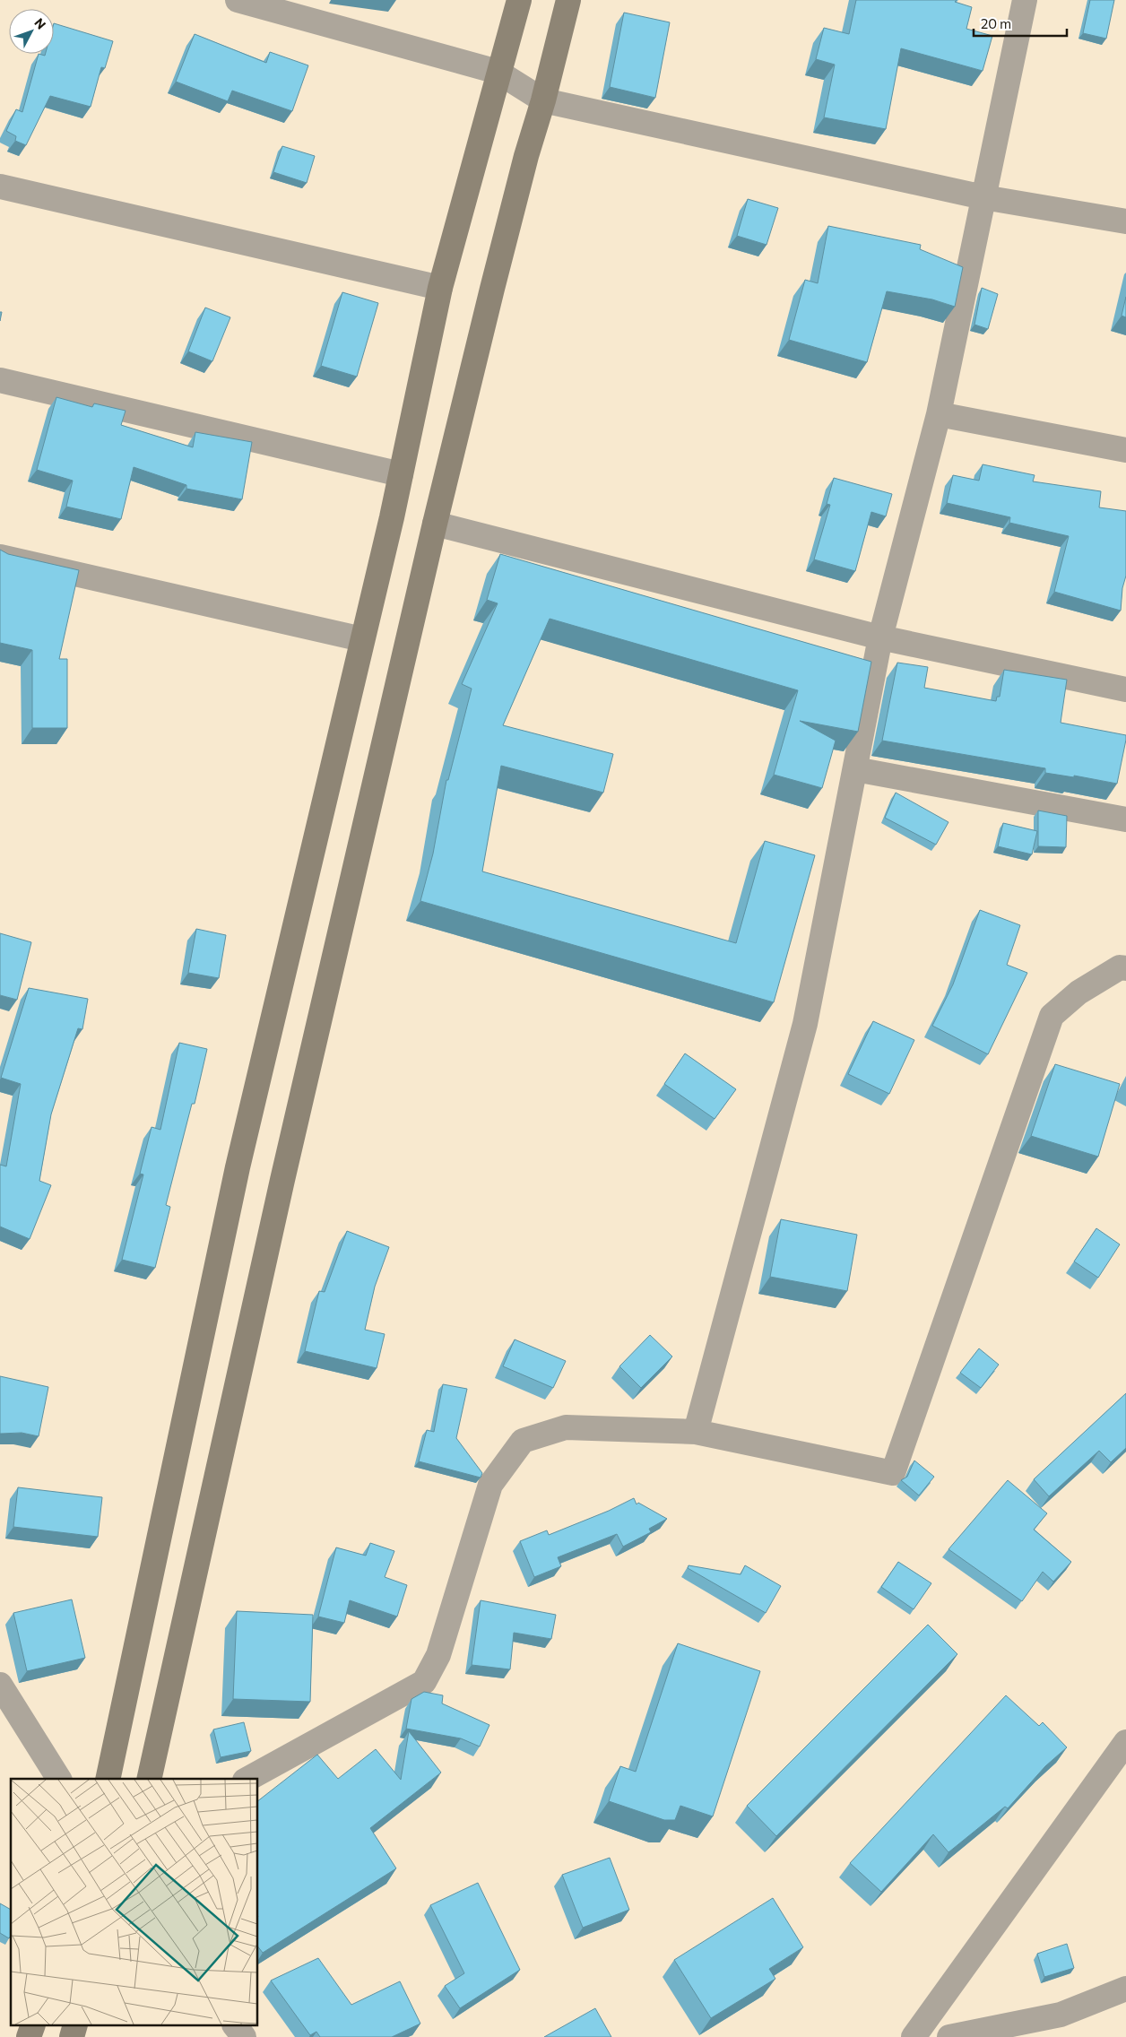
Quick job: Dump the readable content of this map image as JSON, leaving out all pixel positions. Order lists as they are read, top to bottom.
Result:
{
  "scale_bar": "20 m",
  "north": "top right"
}
